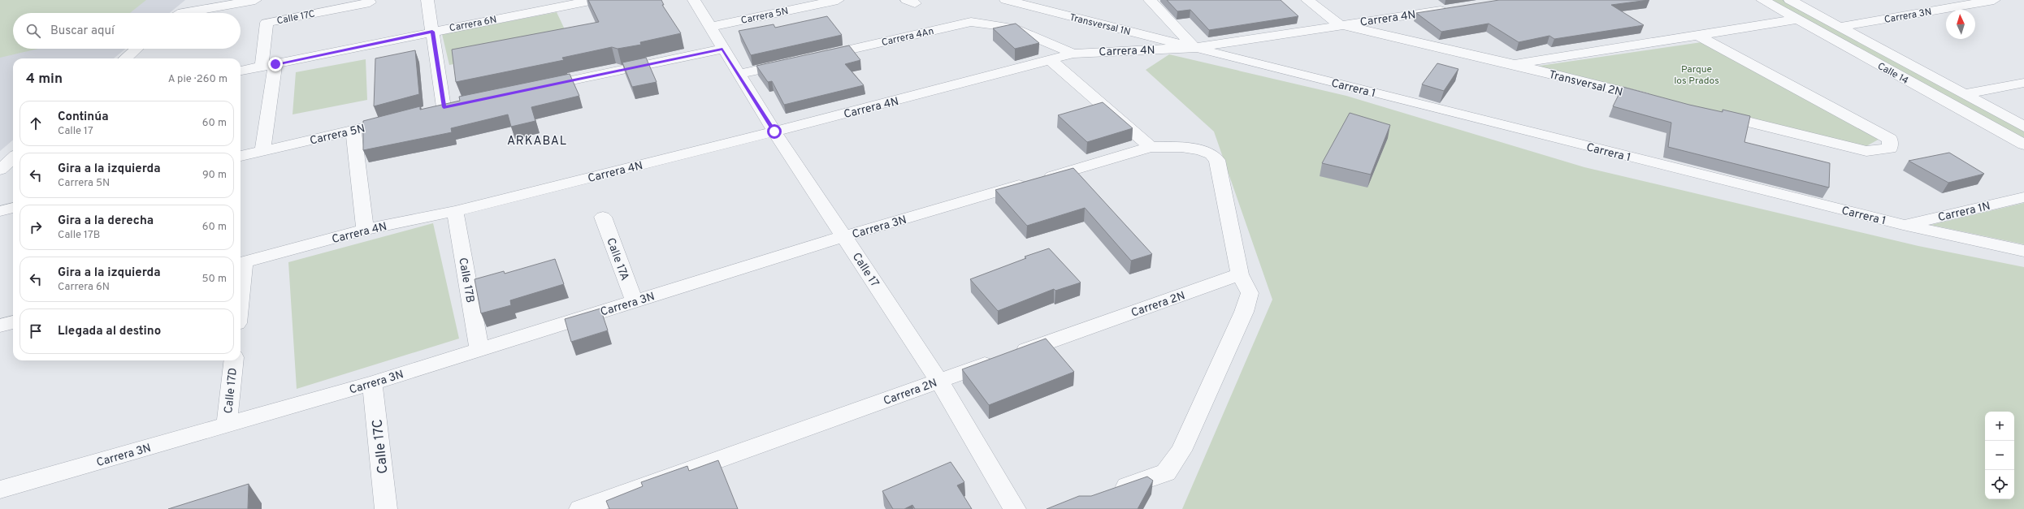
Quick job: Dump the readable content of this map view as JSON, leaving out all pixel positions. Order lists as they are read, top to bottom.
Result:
{
  "streets": {
    "street": [
      "Carrera 5N",
      "Carrera 3N",
      "Calle 17C",
      "Carrera 4N",
      "Carrera 6N",
      "Transversal 1N",
      "Carrera 4An",
      "Calle 14",
      "Transversal 2N",
      "Carrera 1",
      "Carrera 1N",
      "Calle 17A",
      "Calle 17",
      "Calle 17B",
      "Carrera 2N",
      "Calle 17D"
    ]
  },
  "crossings": [
    ["Carrera 5N", "Calle 17C"],
    ["Carrera 5N", "Calle 17"],
    ["Carrera 3N", "Calle 17C"],
    ["Carrera 3N", "Calle 14"],
    ["Carrera 3N", "Calle 17A"],
    ["Carrera 3N", "Calle 17"],
    ["Carrera 3N", "Calle 17B"],
    ["Carrera 3N", "Carrera 2N"],
    ["Carrera 3N", "Calle 17D"],
    ["Calle 17C", "Carrera 6N"],
    ["Carrera 4N", "Transversal 1N"],
    ["Carrera 4N", "Carrera 4An"],
    ["Carrera 4N", "Transversal 2N"],
    ["Carrera 4N", "Carrera 1"],
    ["Carrera 4N", "Calle 17"],
    ["Carrera 4N", "Calle 17B"],
    ["Transversal 1N", "Carrera 1"],
    ["Carrera 1", "Carrera 1N"],
    ["Calle 17", "Carrera 2N"]
  ],
  "districts": ["ARKABAL"],
  "parks": ["Parque los Prados"],
  "north": "top",
  "page": {
    "search": "Buscar aquí",
    "heading": ["4 min", "A pie · 260 m"],
    "list": [
      ["Continúa", "Calle 17", "60 m"],
      ["Gira a la izquierda", "Carrera 5N", "90 m"],
      ["Gira a la derecha", "Calle 17B", "60 m"],
      ["Gira a la izquierda", "Carrera 6N", "50 m"],
      "Llegada al destino"
    ],
    "map_buttons": ["+", "−"]
  }
}
